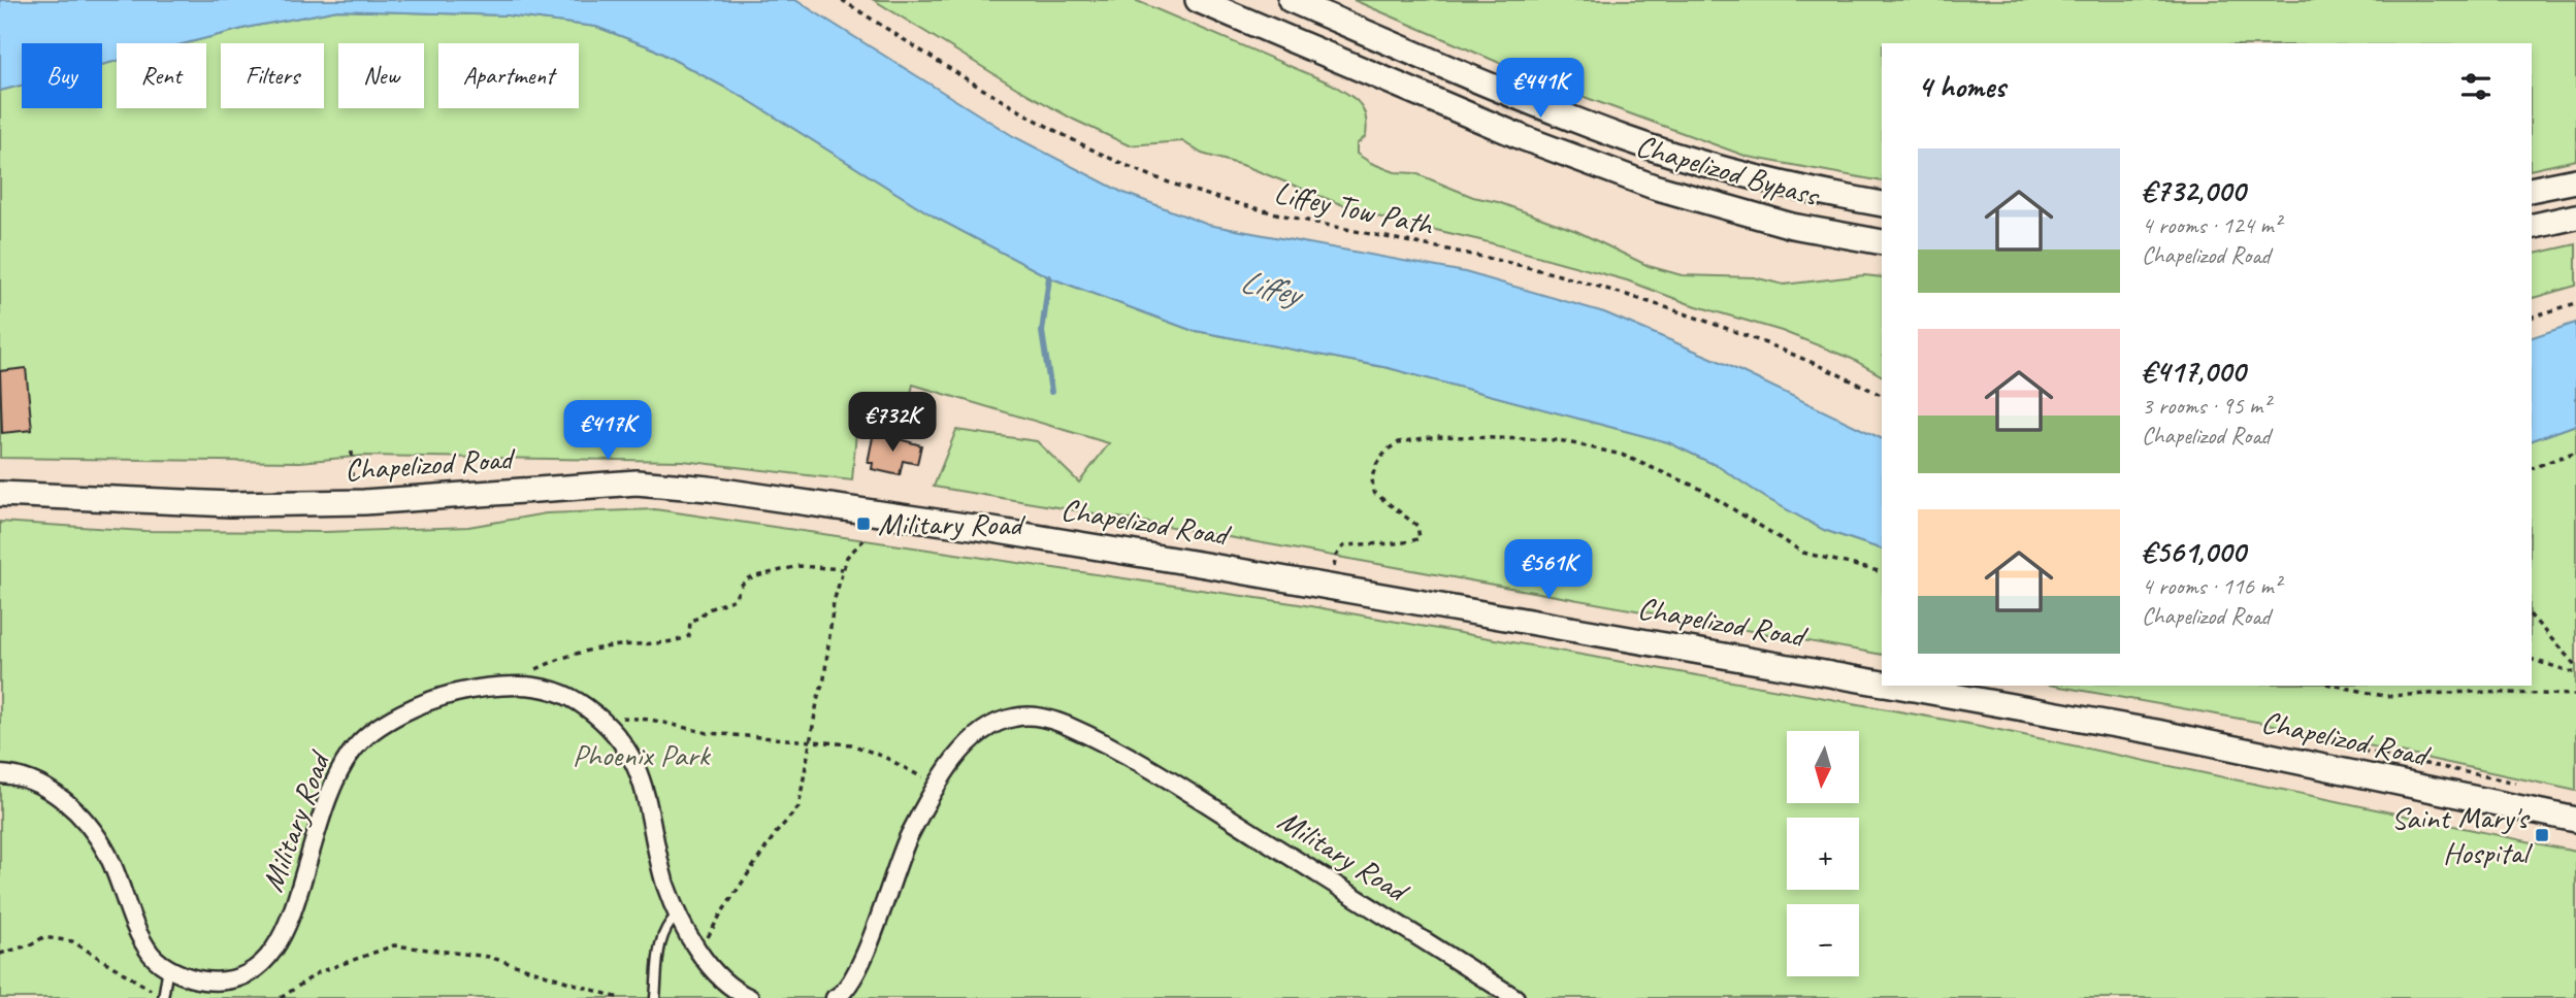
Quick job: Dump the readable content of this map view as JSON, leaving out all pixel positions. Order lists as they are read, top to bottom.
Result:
{
  "streets": {
    "main road": ["Chapelizod Bypass", "Chapelizod Road"],
    "street": ["Military Road"],
    "path": ["Liffey Tow Path"]
  },
  "water": ["Liffey"],
  "parks": ["Phoenix Park"],
  "places": {
    "transit": ["Military Road", "Saint Mary's Hospital"]
  },
  "north": "bottom",
  "page": {
    "chip": [
      "Buy",
      "Rent",
      "Filters",
      "New",
      "Apartment"
    ],
    "heading": "4 homes",
    "price": [
      "€441K",
      "€732K",
      "€417K",
      "€561K"
    ],
    "list": [
      {
        "name": "€732,000",
        "note": "4 rooms · 124 m² · Chapelizod Road"
      },
      {
        "name": "€417,000",
        "note": "3 rooms · 95 m² · Chapelizod Road"
      },
      {
        "name": "€561,000",
        "note": "4 rooms · 116 m² · Chapelizod Road"
      }
    ],
    "map_buttons": ["+", "−"]
  }
}
